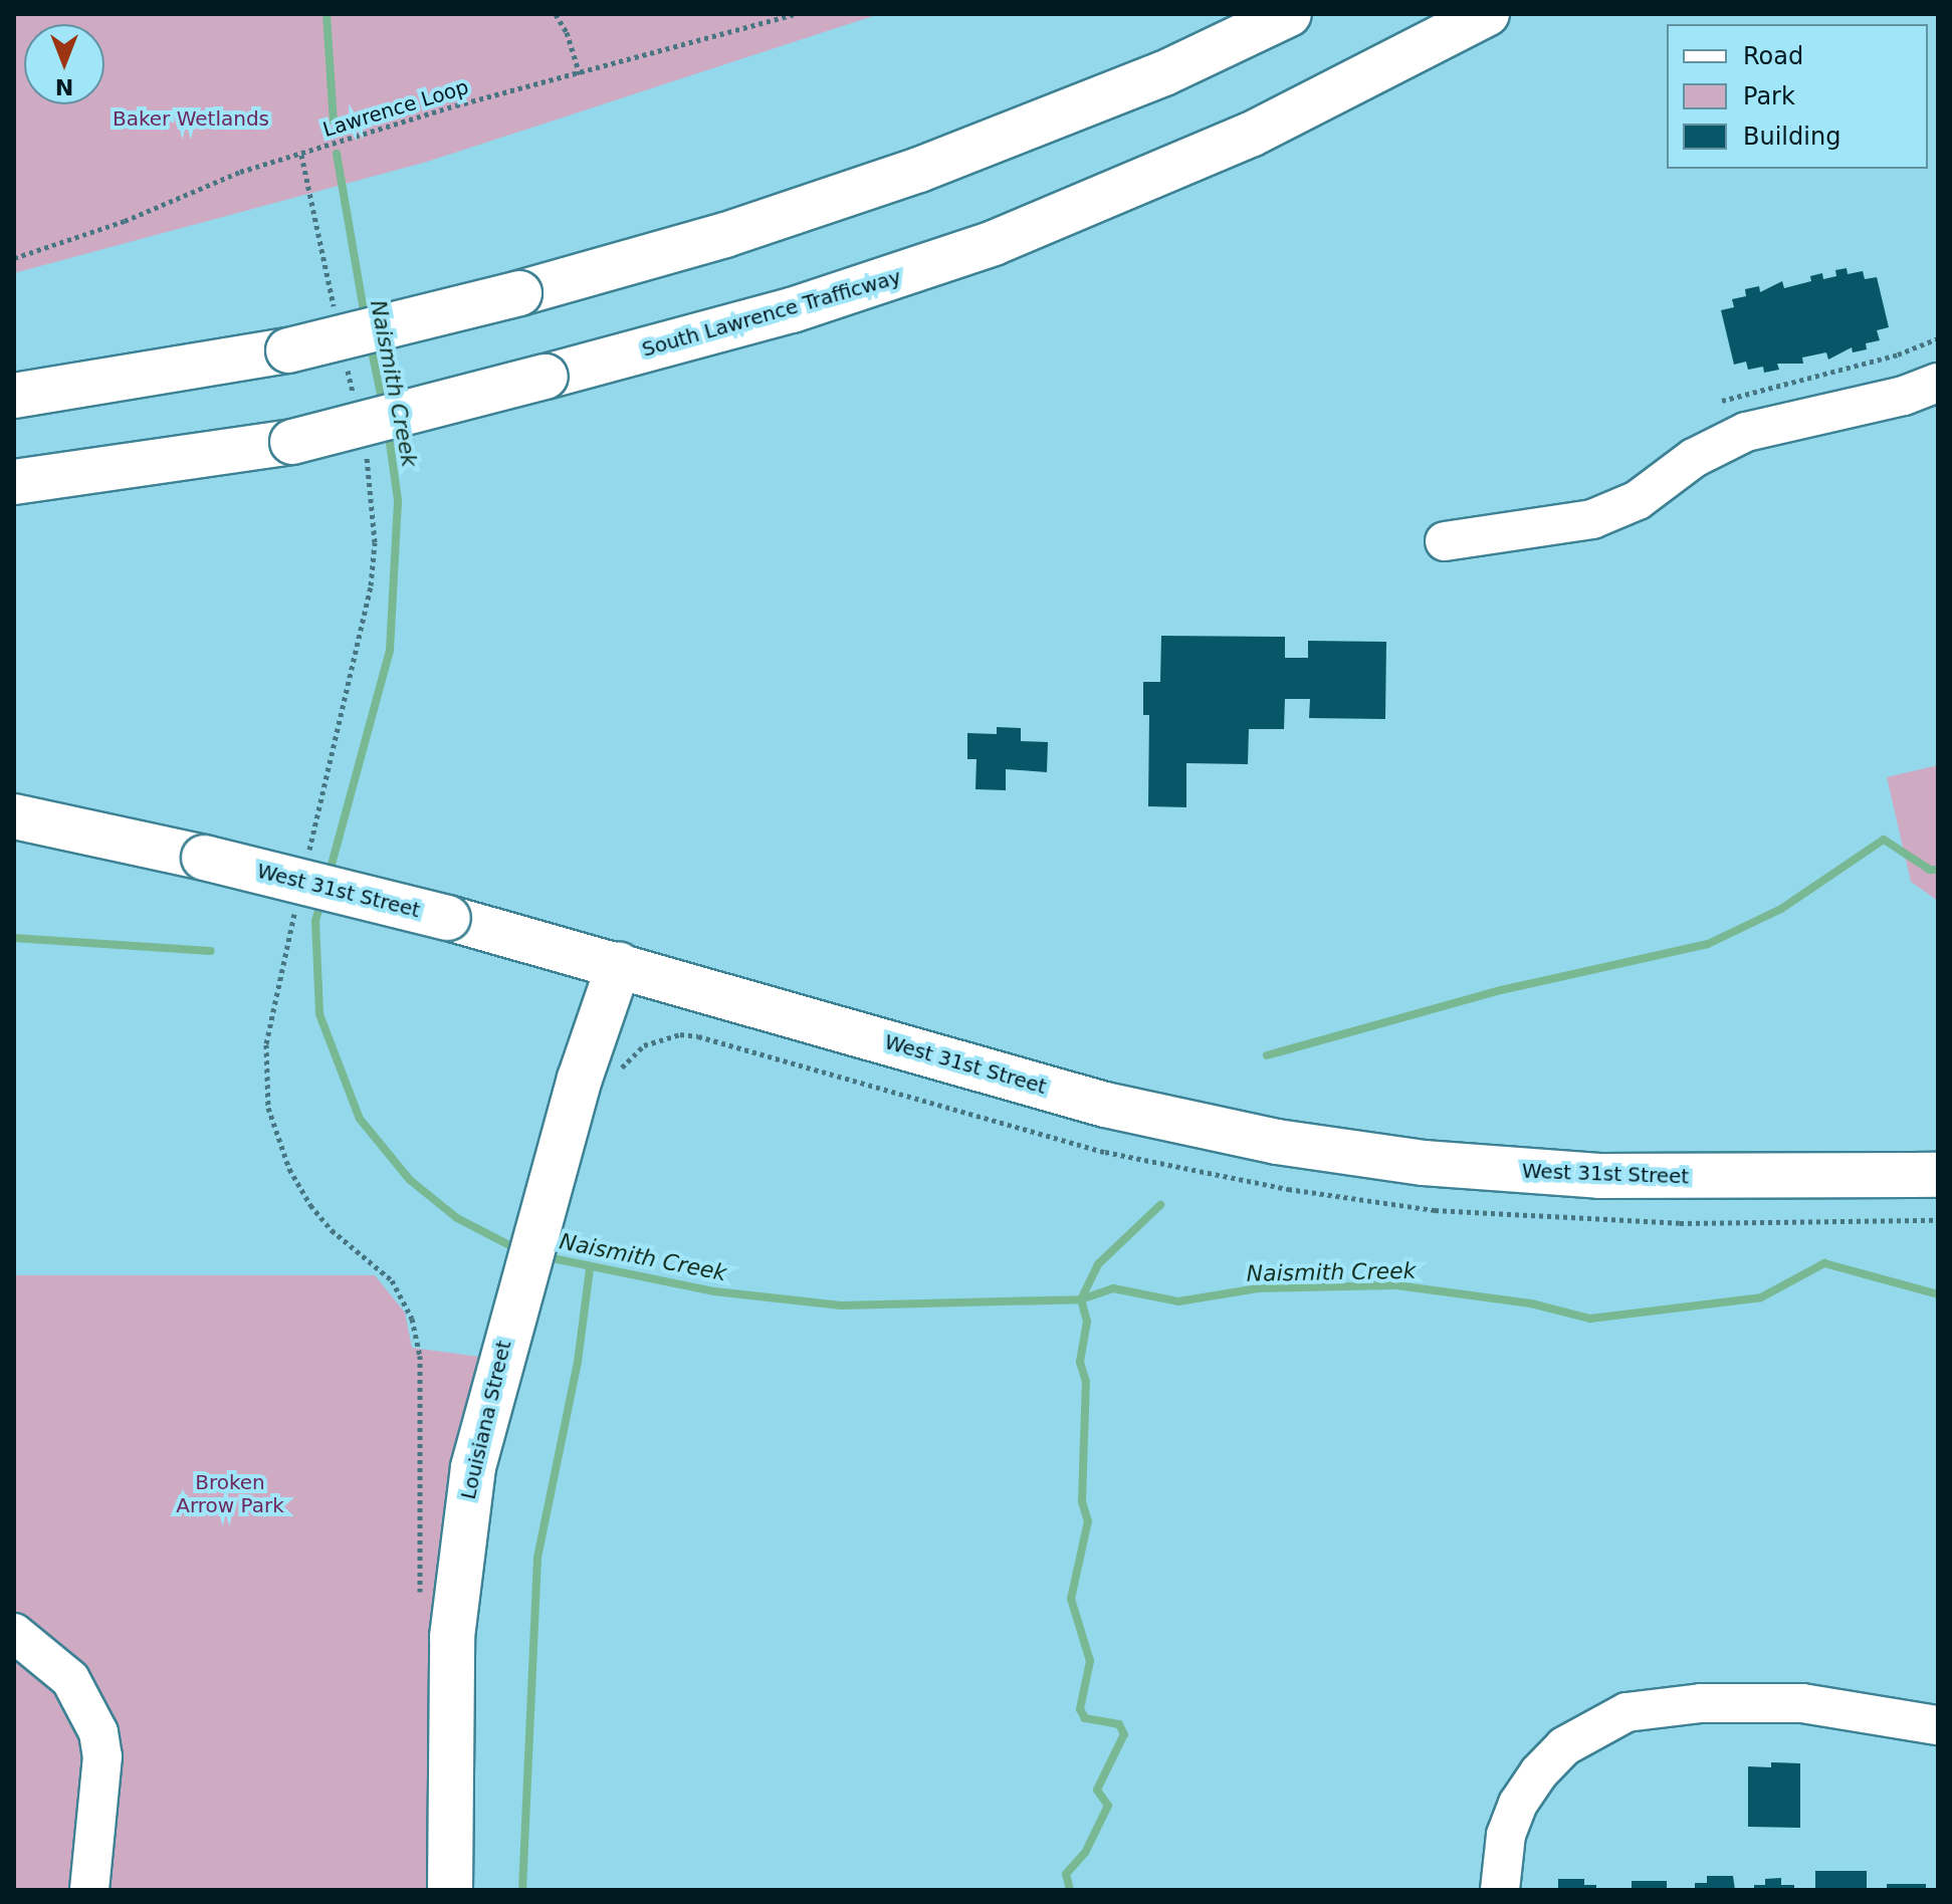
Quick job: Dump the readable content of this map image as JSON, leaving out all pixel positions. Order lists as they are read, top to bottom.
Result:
{
  "streets": {
    "main road": ["South Lawrence Trafficway", "West 31st Street", "Louisiana Street"],
    "path": ["Lawrence Loop"]
  },
  "crossings": [
    ["West 31st Street", "Louisiana Street"]
  ],
  "water": ["Naismith Creek"],
  "parks": ["Baker Wetlands", "Broken Arrow Park"],
  "legend": ["Road", "Park", "Building"],
  "north": "bottom"
}
